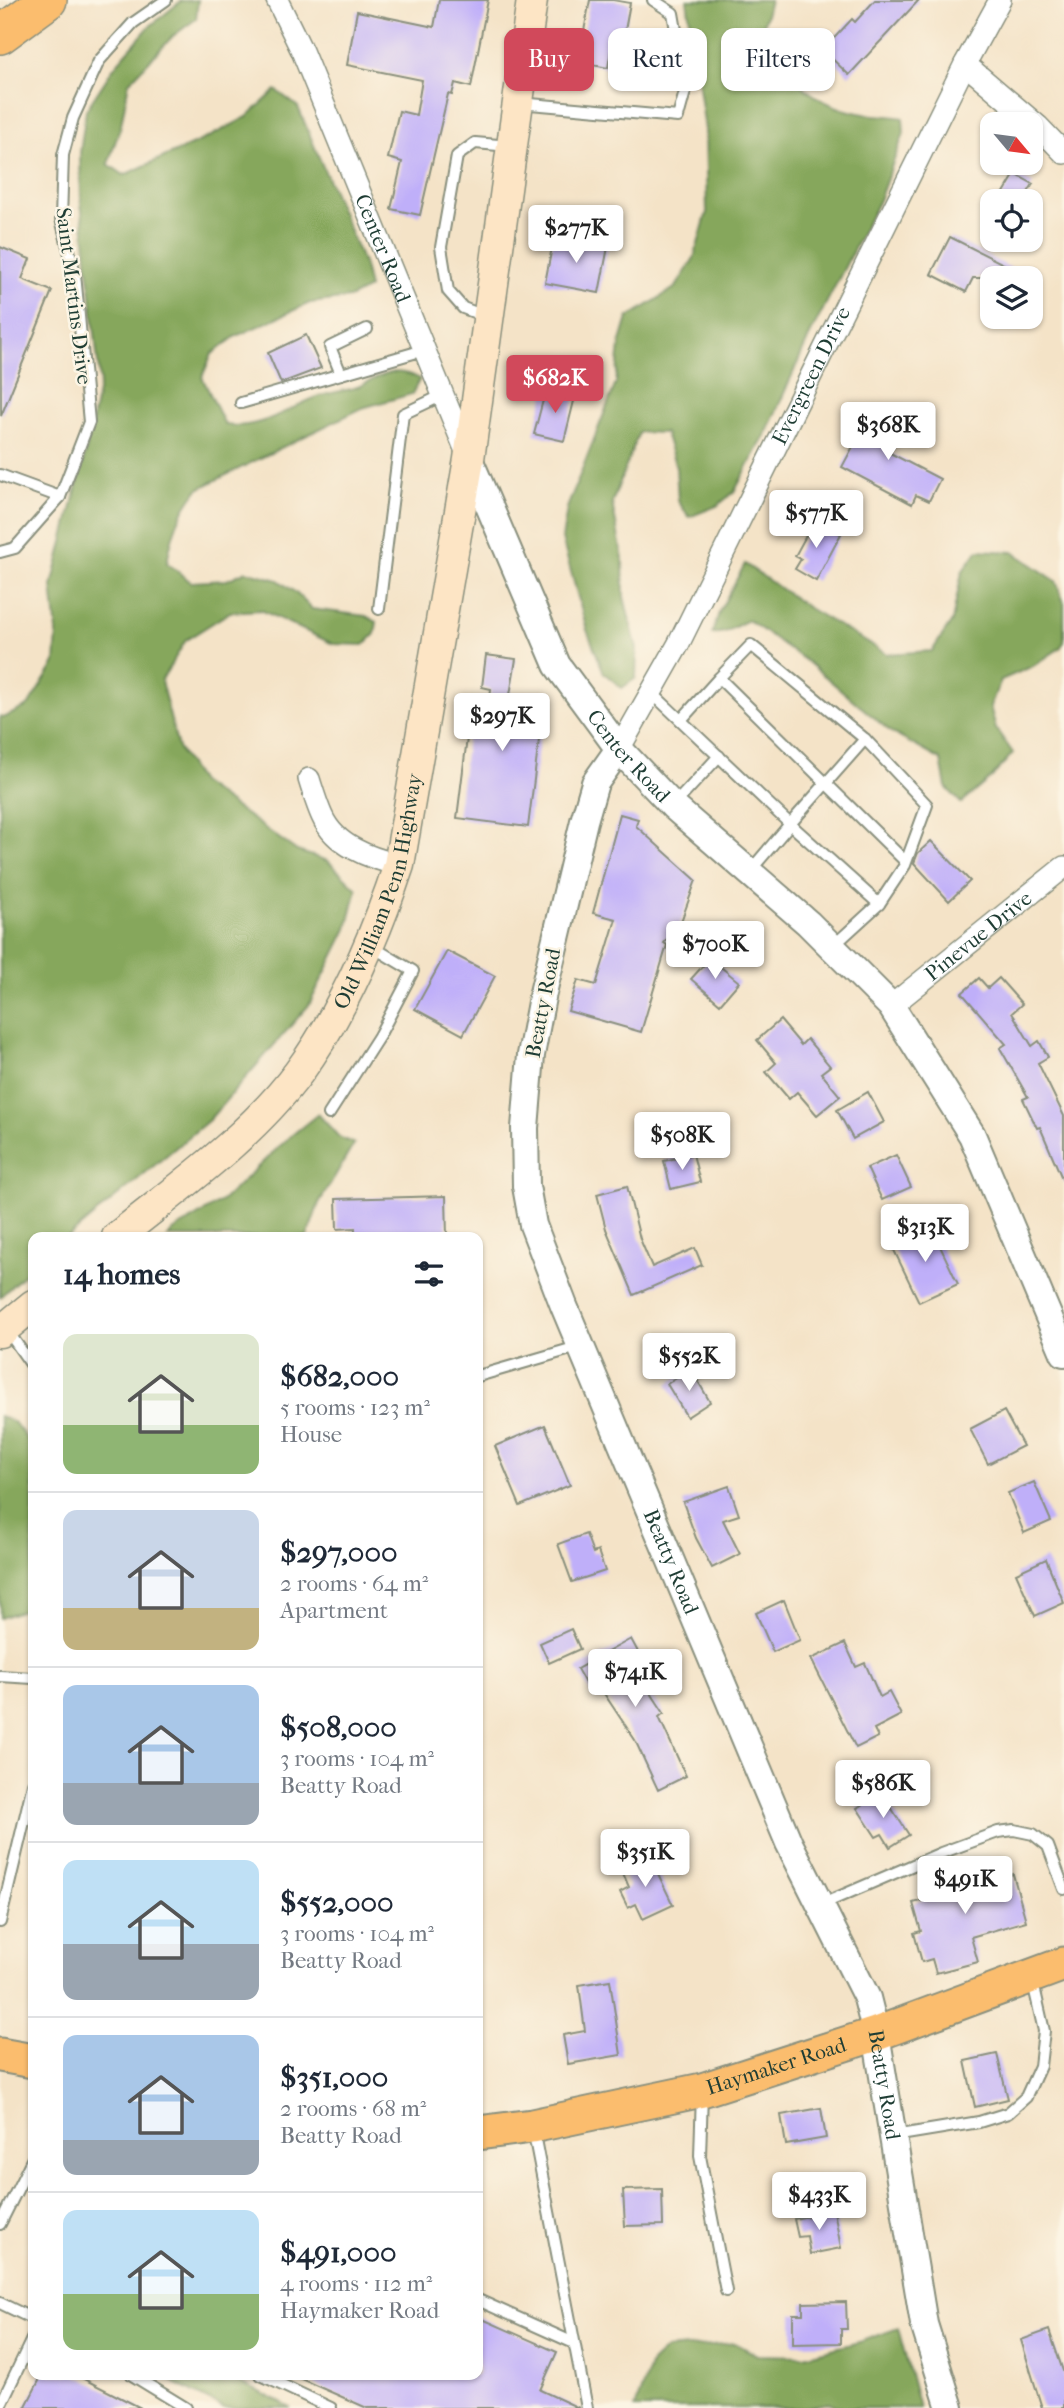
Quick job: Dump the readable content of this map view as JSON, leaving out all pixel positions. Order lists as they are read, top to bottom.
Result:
{
  "streets": {
    "main road": ["Old William Penn Highway", "Haymaker Road"],
    "street": [
      "Center Road",
      "Evergreen Drive",
      "Pinevue Drive",
      "Beatty Road"
    ],
    "lane": ["Saint Martins Drive"]
  },
  "crossings": [
    ["Center Road", "Evergreen Drive"],
    ["Center Road", "Old William Penn Highway"],
    ["Center Road", "Pinevue Drive"],
    ["Center Road", "Beatty Road"],
    ["Evergreen Drive", "Beatty Road"],
    ["Beatty Road", "Haymaker Road"]
  ],
  "north": "bottom right",
  "page": {
    "chip": ["Buy", "Rent", "Filters"],
    "price": [
      "$277K",
      "$682K",
      "$368K",
      "$577K",
      "$297K",
      "$700K",
      "$508K",
      "$313K",
      "$552K",
      "$741K",
      "$586K",
      "$351K",
      "$491K",
      "$433K"
    ],
    "heading": "14 homes",
    "list": [
      {
        "name": "$682,000",
        "note": "5 rooms · 123 m² · House"
      },
      {
        "name": "$297,000",
        "note": "2 rooms · 64 m² · Apartment"
      },
      {
        "name": "$508,000",
        "note": "3 rooms · 104 m² · Beatty Road"
      },
      {
        "name": "$552,000",
        "note": "3 rooms · 104 m² · Beatty Road"
      },
      {
        "name": "$351,000",
        "note": "2 rooms · 68 m² · Beatty Road"
      },
      {
        "name": "$491,000",
        "note": "4 rooms · 112 m² · Haymaker Road"
      }
    ]
  }
}
